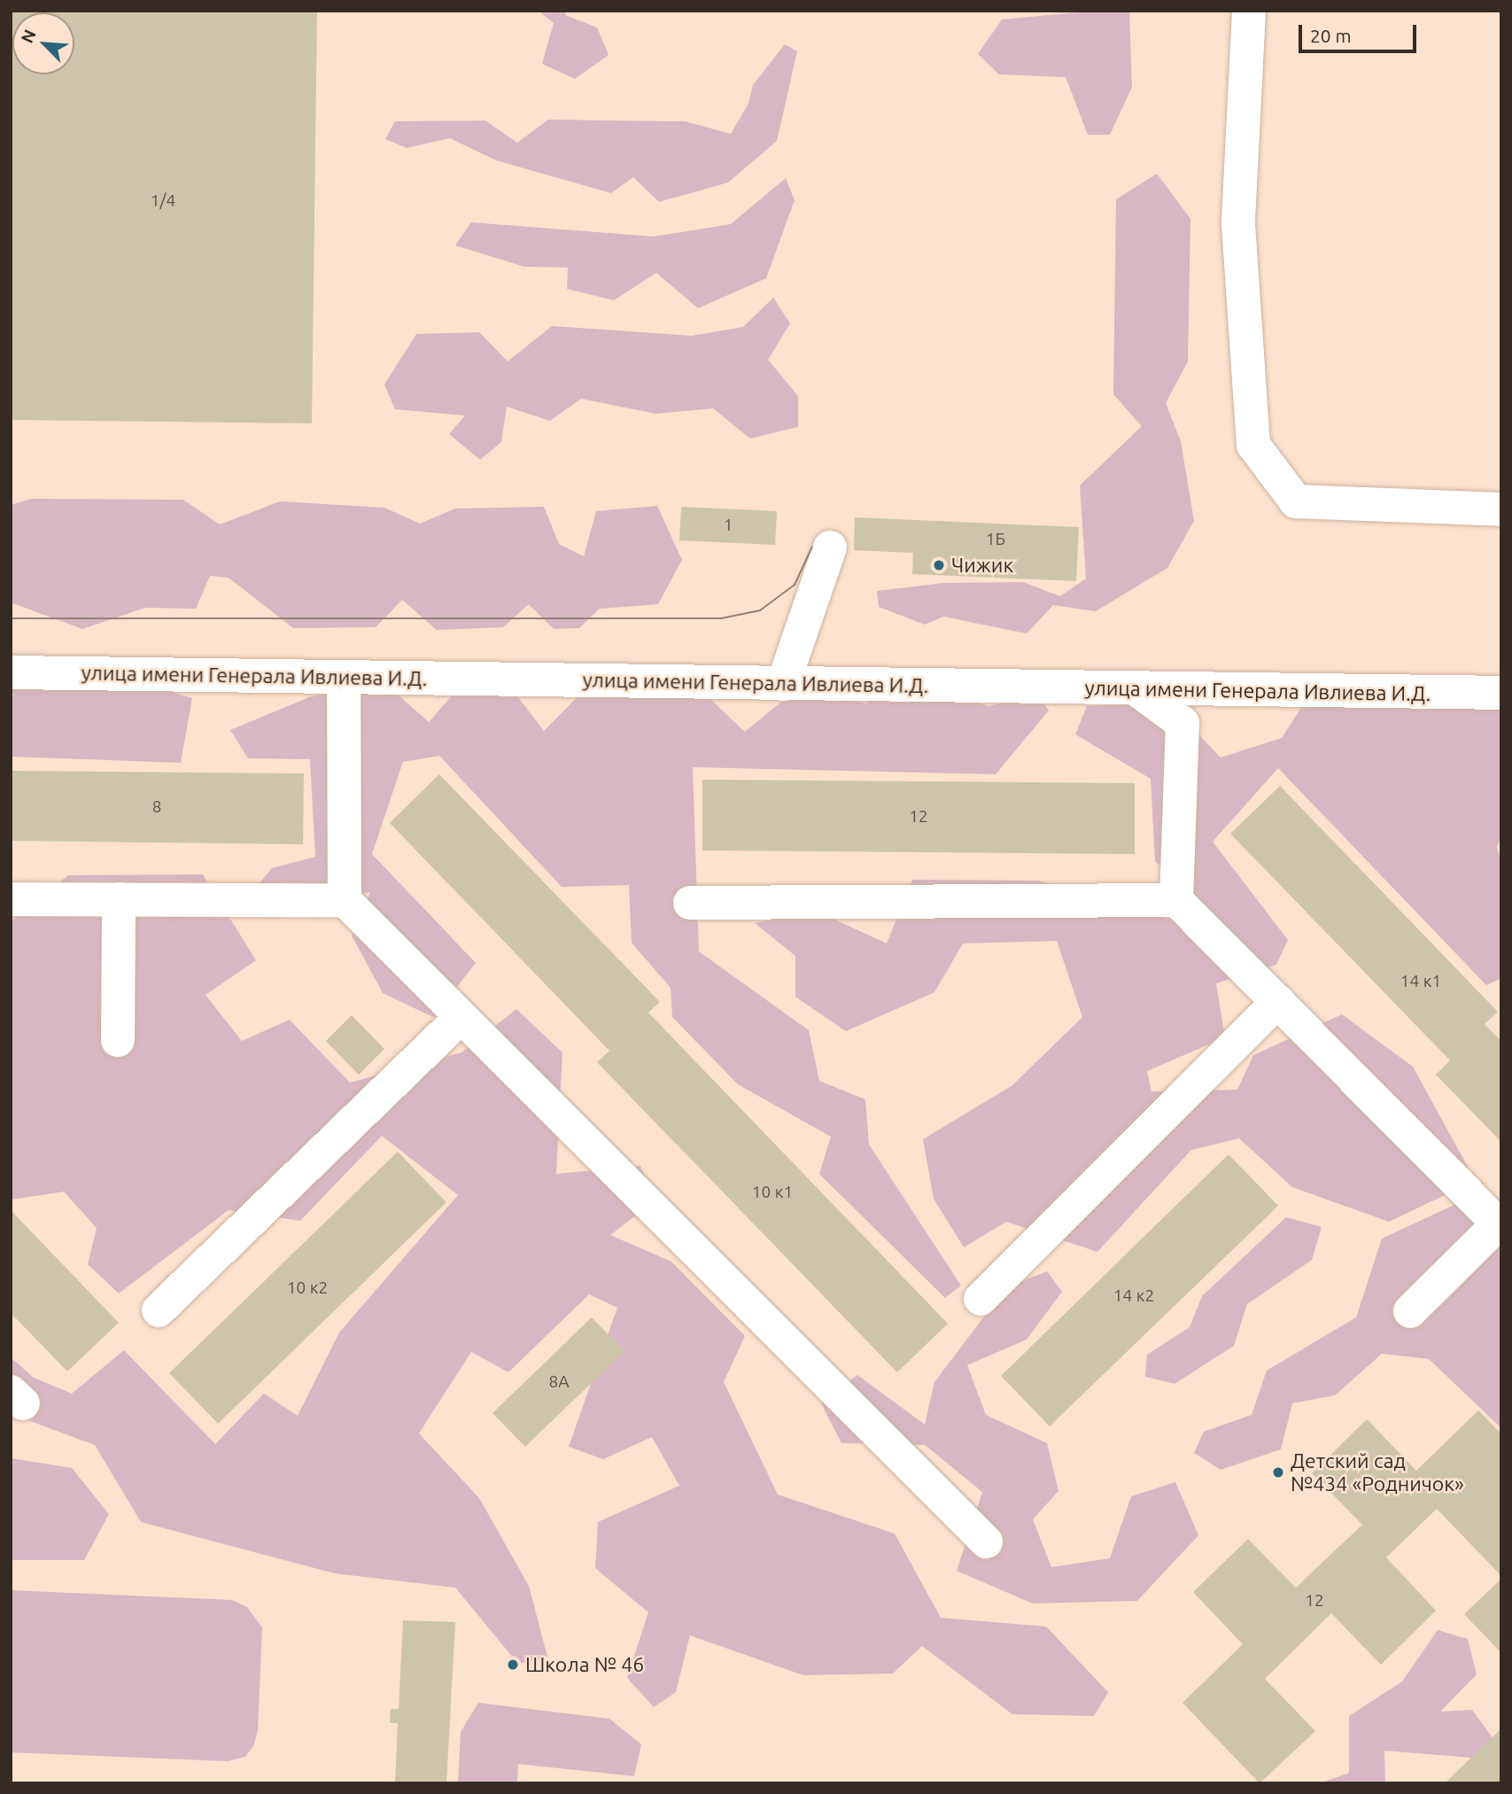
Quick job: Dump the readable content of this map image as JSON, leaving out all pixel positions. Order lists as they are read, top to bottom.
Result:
{
  "streets": {
    "street": ["улица имени Генерала Ивлиева И.Д."]
  },
  "places": ["Чижик", "Детский сад №434 «Родничок»", "Школа № 46"],
  "house_numbers": [
    "1/4",
    "1",
    "1Б",
    "8",
    "12",
    "14 к1",
    "10 к1",
    "10 к2",
    "14 к2",
    "8А",
    "12"
  ],
  "scale_bar": "20 m",
  "north": "top left"
}
